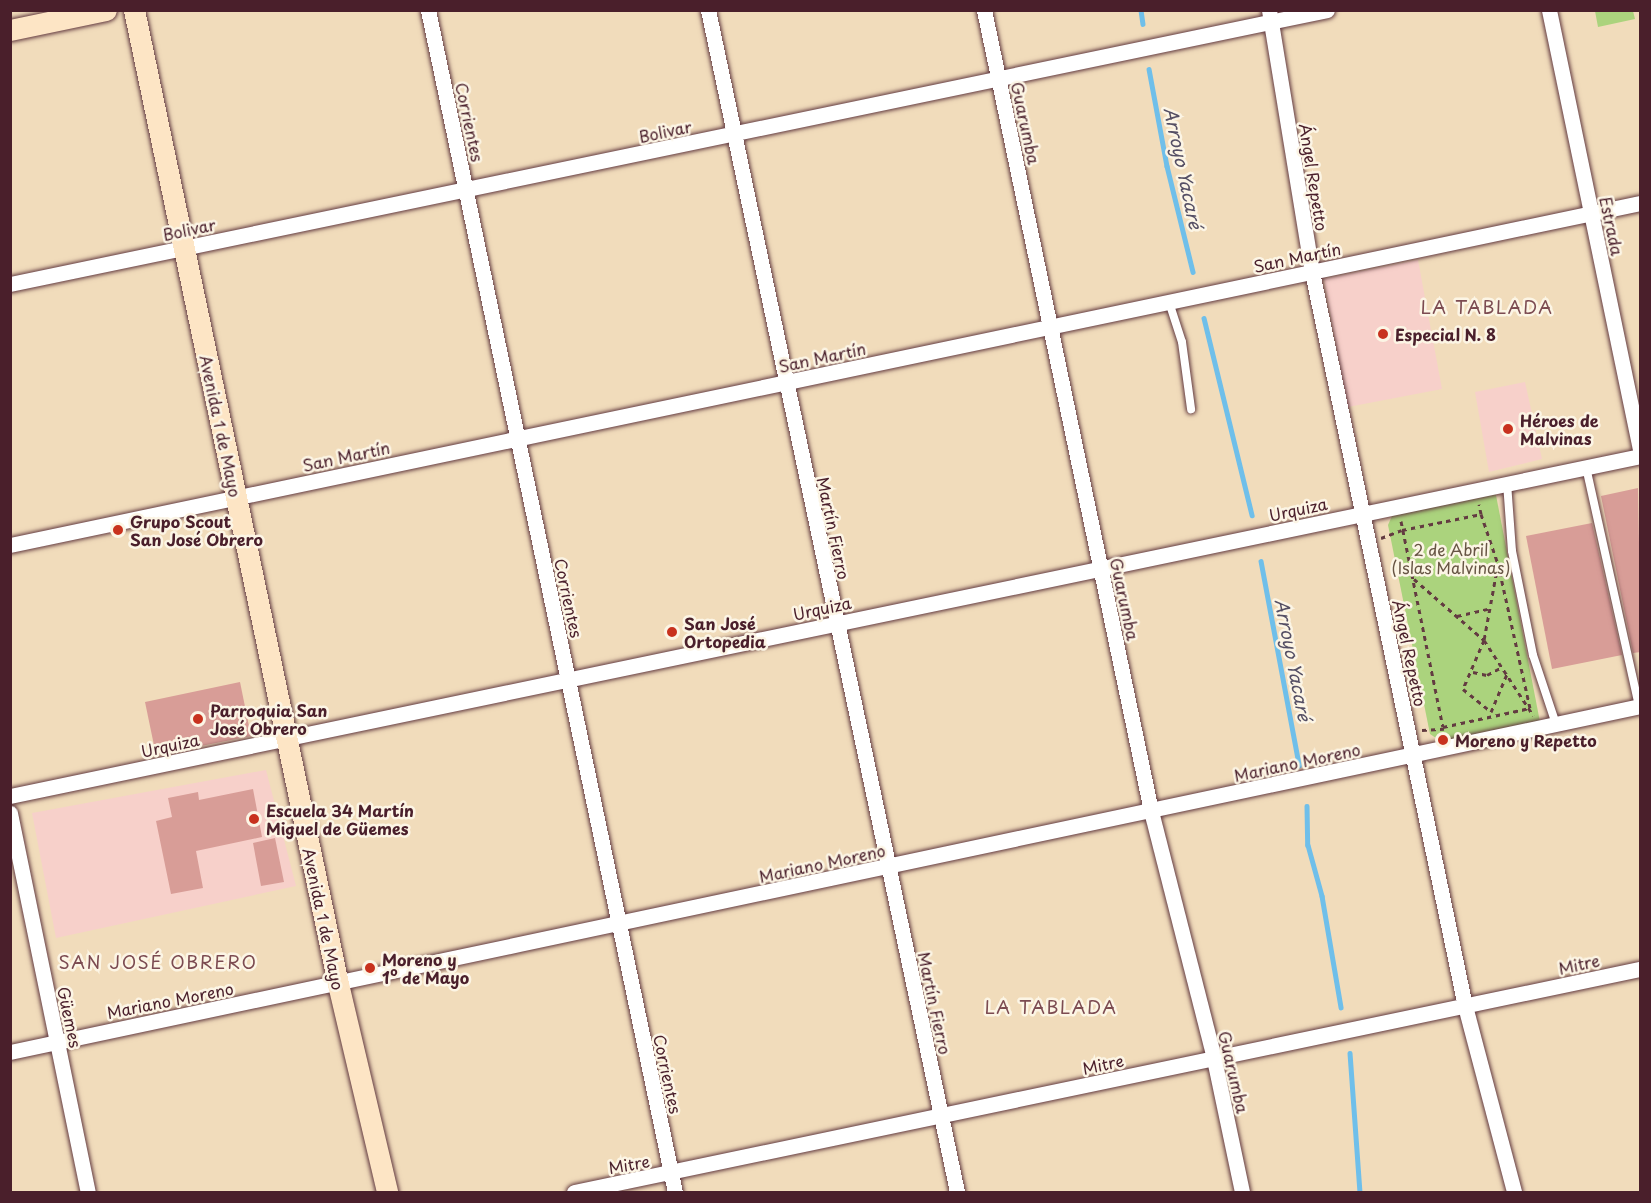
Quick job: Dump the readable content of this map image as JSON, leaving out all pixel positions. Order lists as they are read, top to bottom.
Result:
{
  "streets": {
    "main road": ["Avenida 1 de Mayo"],
    "street": [
      "Corrientes",
      "Guarumba",
      "Bolivar",
      "Ángel Repetto",
      "Estrada",
      "San Martín",
      "Urquiza",
      "Martín Fierro",
      "Mariano Moreno",
      "Mitre",
      "Güemes"
    ]
  },
  "crossings": [
    ["Corrientes", "Bolivar"],
    ["Corrientes", "San Martín"],
    ["Corrientes", "Urquiza"],
    ["Corrientes", "Mariano Moreno"],
    ["Corrientes", "Mitre"],
    ["Guarumba", "Bolivar"],
    ["Guarumba", "San Martín"],
    ["Guarumba", "Urquiza"],
    ["Guarumba", "Mariano Moreno"],
    ["Guarumba", "Mitre"],
    ["Bolivar", "Ángel Repetto"],
    ["Bolivar", "Avenida 1 de Mayo"],
    ["Bolivar", "Martín Fierro"],
    ["Ángel Repetto", "San Martín"],
    ["Ángel Repetto", "Urquiza"],
    ["Ángel Repetto", "Mariano Moreno"],
    ["Ángel Repetto", "Mitre"],
    ["Estrada", "San Martín"],
    ["San Martín", "Avenida 1 de Mayo"],
    ["San Martín", "Martín Fierro"],
    ["Avenida 1 de Mayo", "Urquiza"],
    ["Avenida 1 de Mayo", "Mariano Moreno"],
    ["Urquiza", "Martín Fierro"],
    ["Martín Fierro", "Mariano Moreno"],
    ["Martín Fierro", "Mitre"],
    ["Mariano Moreno", "Güemes"]
  ],
  "districts": ["LA TABLADA", "SAN JOSÉ OBRERO", "LA TABLADA"],
  "water": ["Arroyo Yacaré"],
  "parks": ["2 de Abril (Islas Malvinas)"],
  "places": [
    "Especial N. 8",
    "Héroes de Malvinas",
    "Grupo Scout San José Obrero",
    "San José Ortopedia",
    "Parroquia San José Obrero",
    "Moreno y Repetto",
    "Escuela 34 Martín Miguel de Güemes",
    "Moreno y 1º de Mayo"
  ]
}
